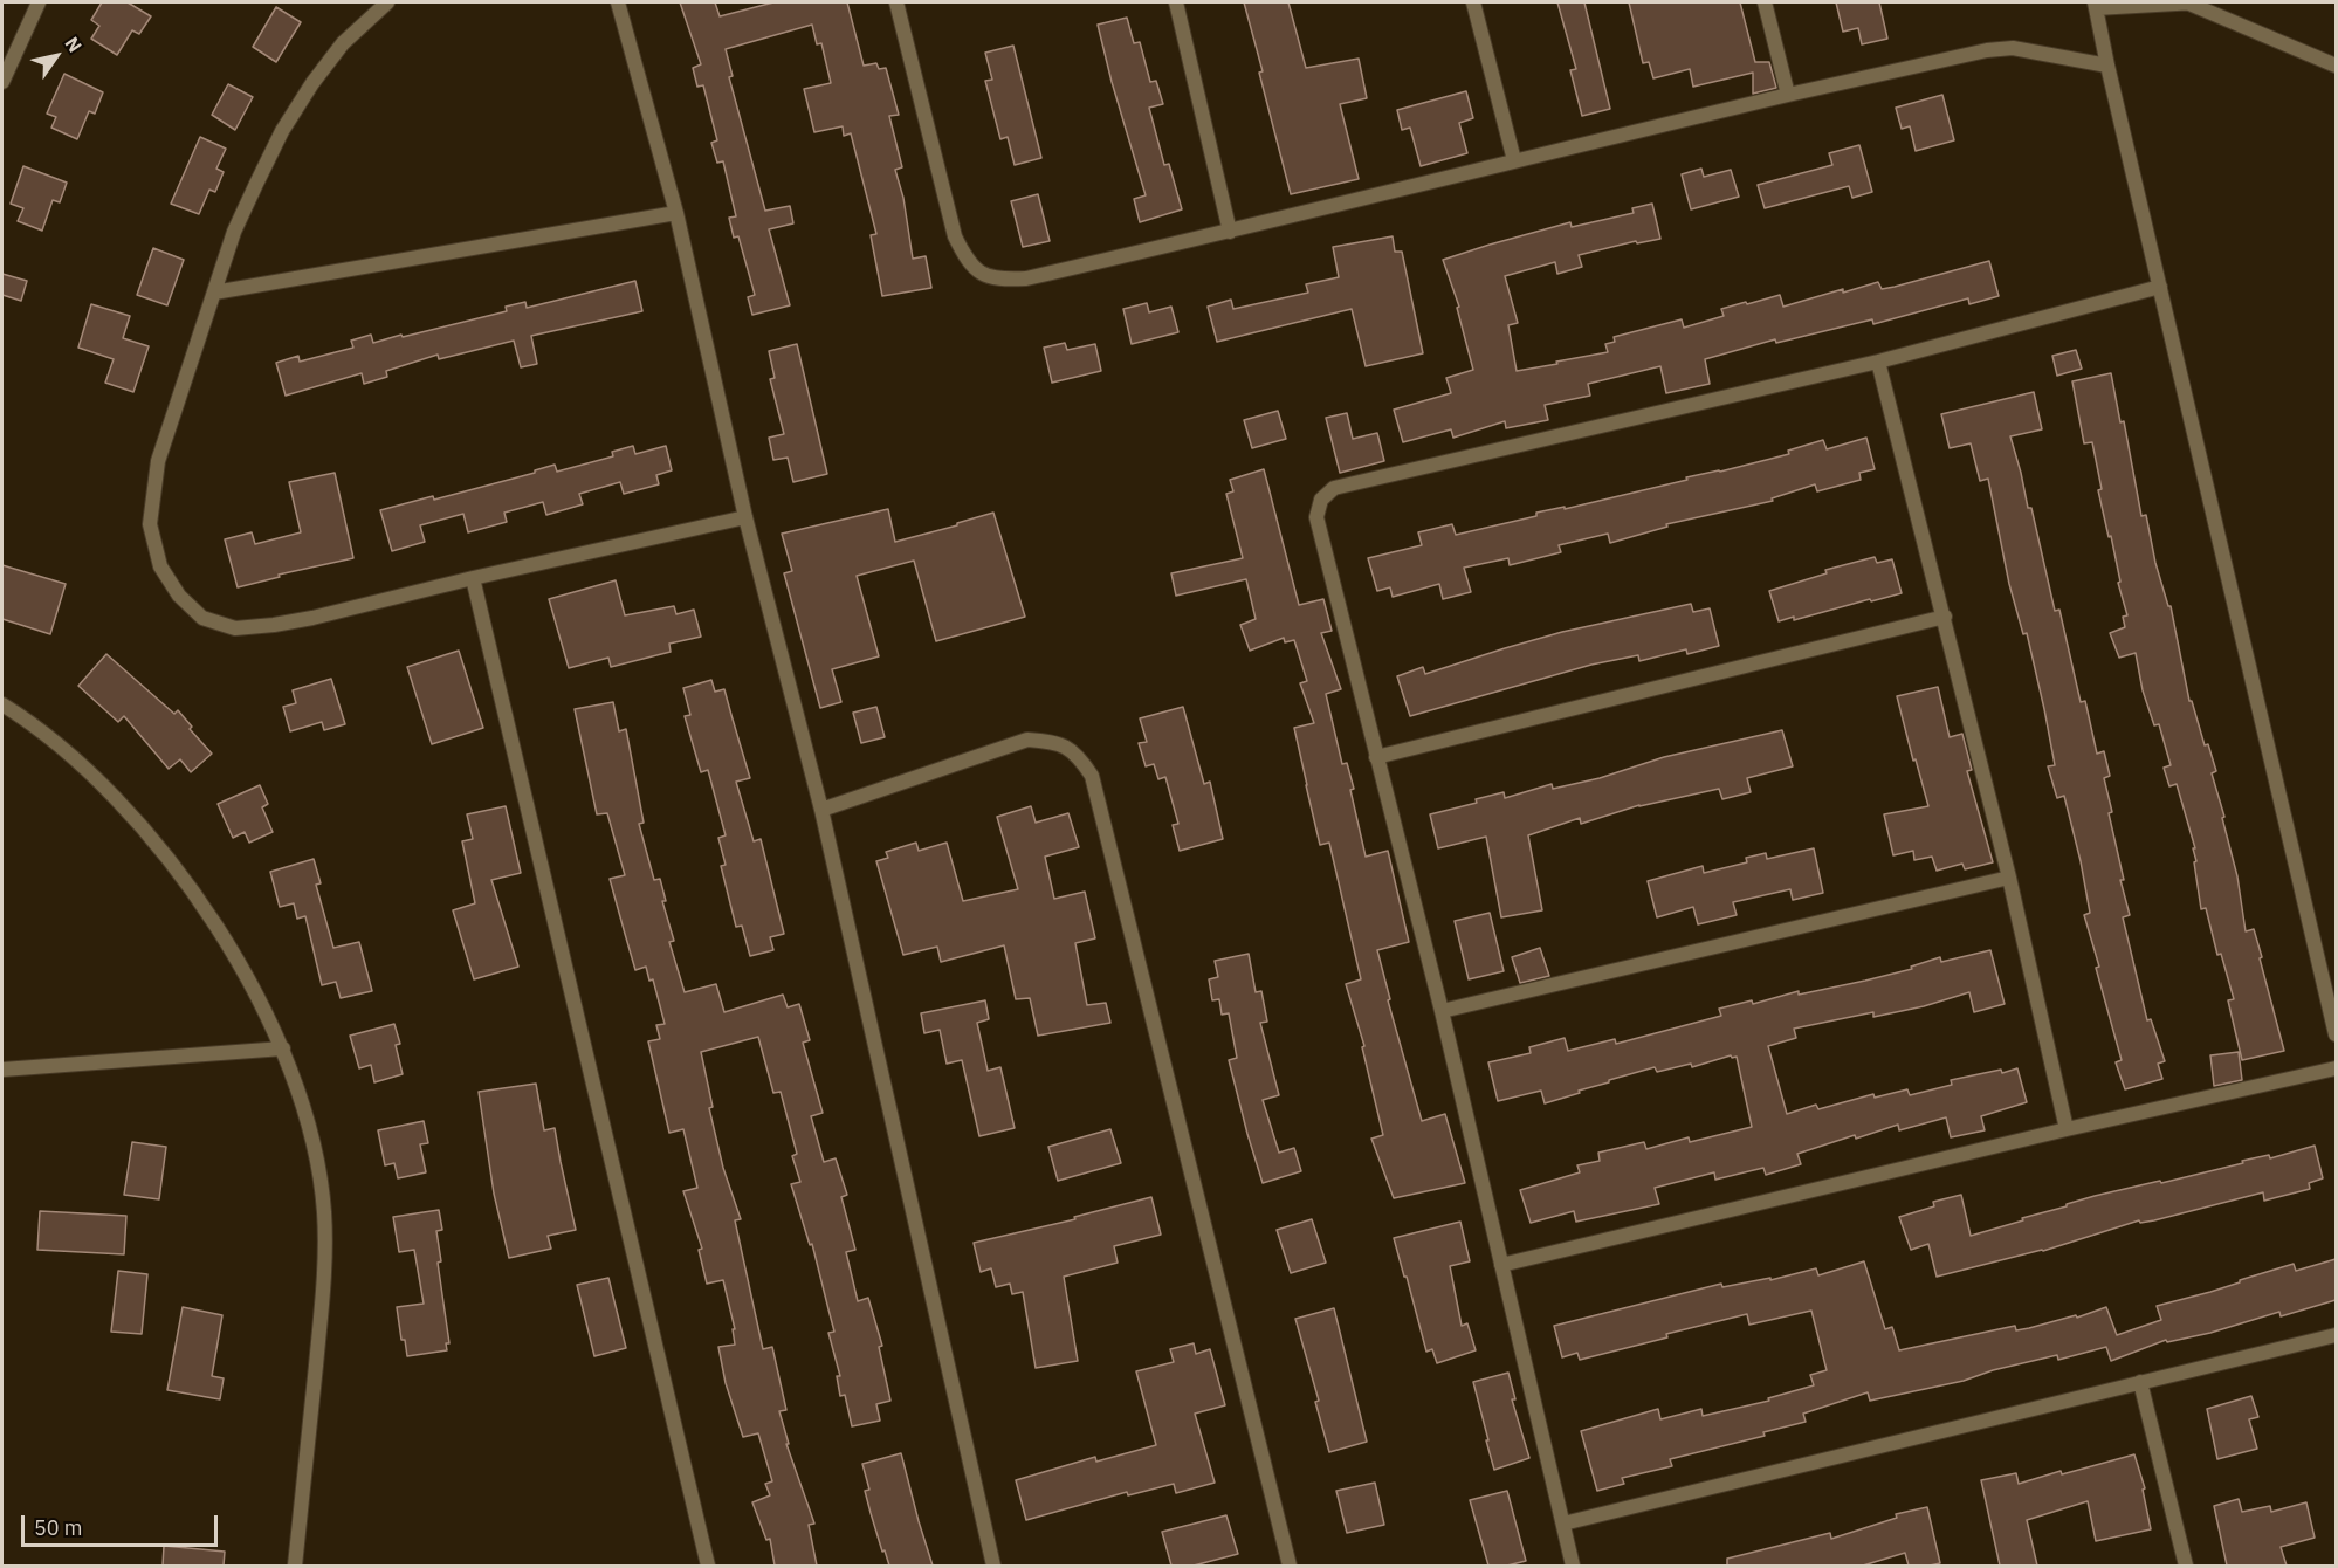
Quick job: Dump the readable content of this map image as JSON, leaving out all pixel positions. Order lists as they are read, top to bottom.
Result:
{
  "scale_bar": "50 m",
  "north": "top right"
}
